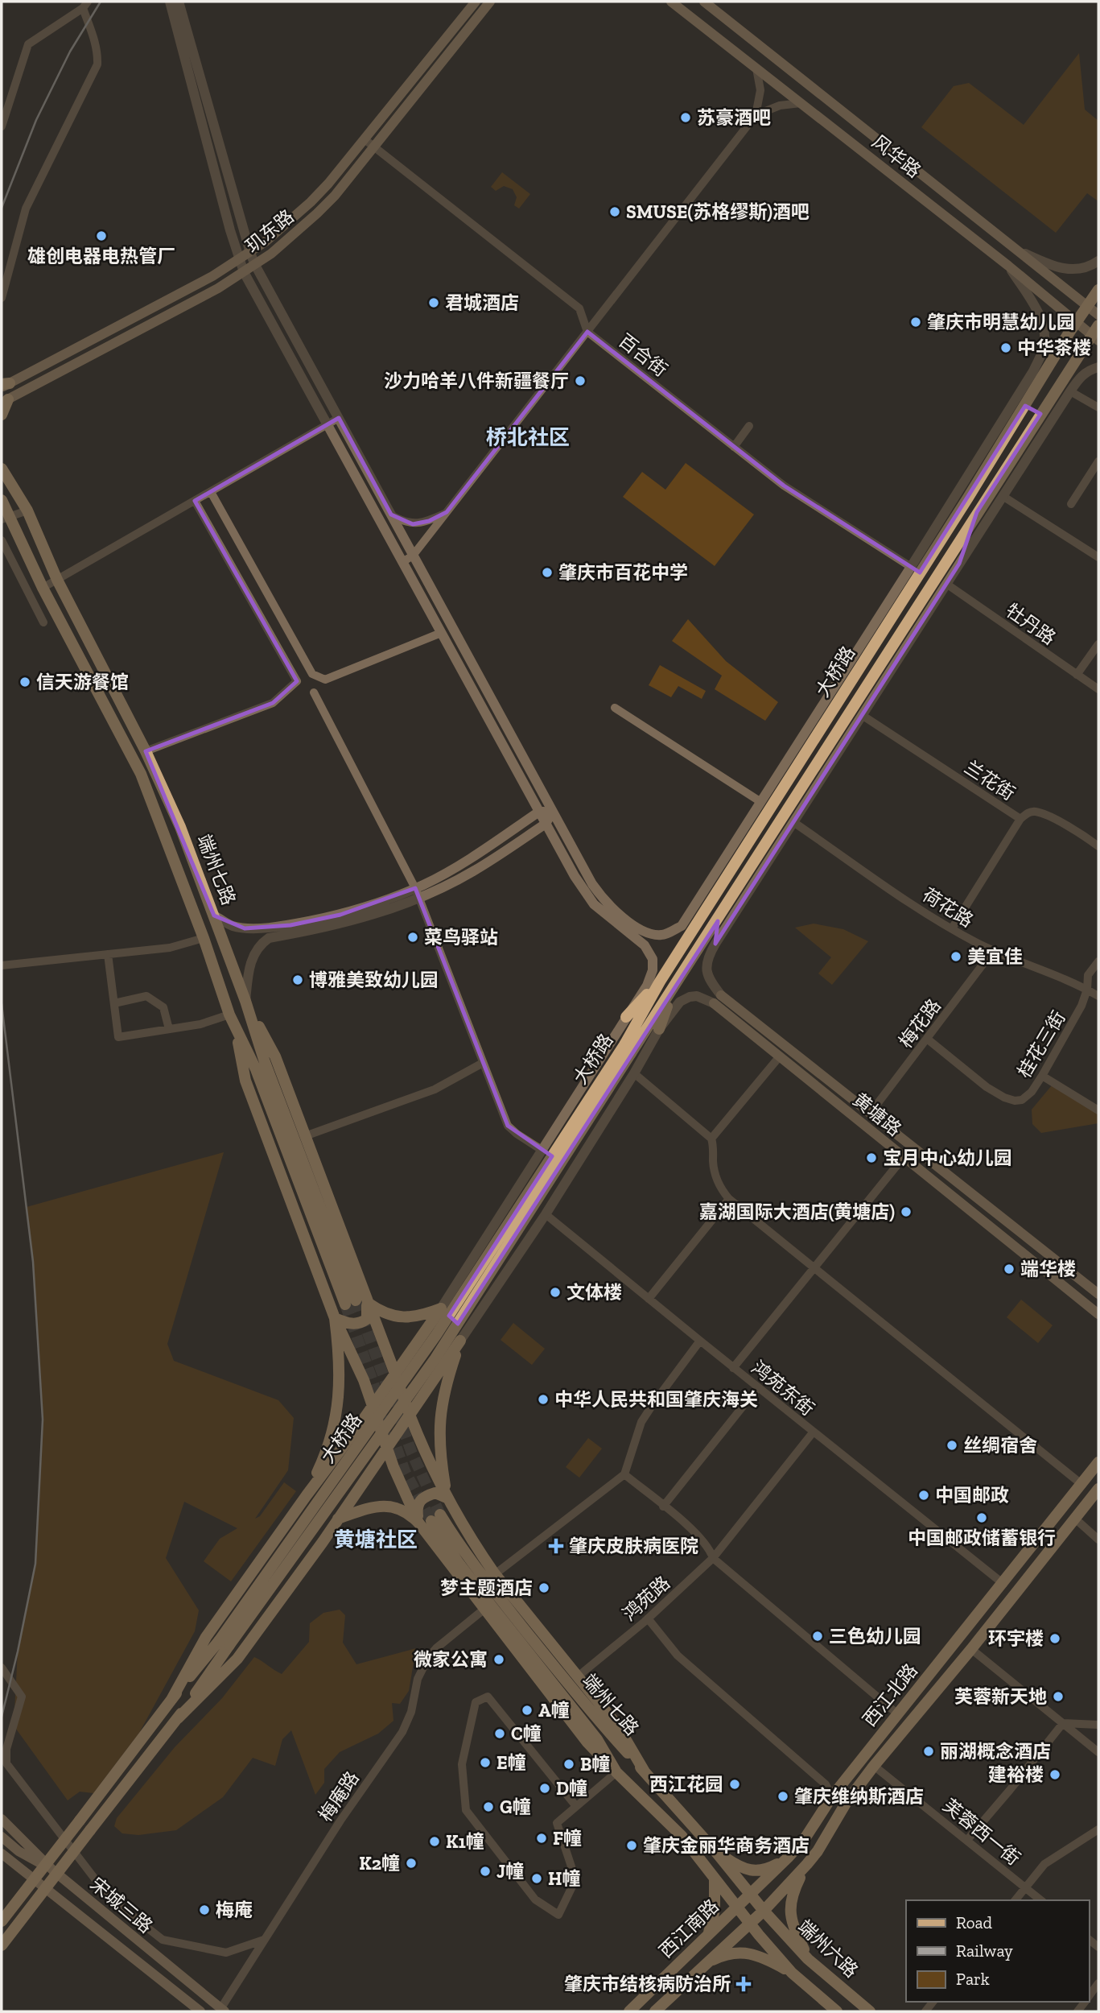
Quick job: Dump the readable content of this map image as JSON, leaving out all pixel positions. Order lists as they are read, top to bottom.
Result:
{
  "streets": {
    "main road": [
      "风华路",
      "玑东路",
      "大桥路",
      "端州七路",
      "黄塘路",
      "西江北路",
      "宋城三路",
      "西江南路",
      "端州六路"
    ],
    "street": [
      "百合街",
      "牡丹路",
      "兰花街",
      "荷花路",
      "梅花路",
      "桂花三街",
      "鸿苑东街",
      "鸿苑路",
      "梅庵路",
      "芙蓉西一街"
    ]
  },
  "crossings": [
    ["风华路", "大桥路"],
    ["玑东路", "百合街"],
    ["兰花街", "荷花路"],
    ["端州七路", "西江北路"],
    ["端州七路", "西江南路"],
    ["端州七路", "端州六路"],
    ["荷花路", "梅花路"],
    ["荷花路", "桂花三街"],
    ["梅花路", "桂花三街"],
    ["梅花路", "黄塘路"],
    ["鸿苑东街", "鸿苑路"],
    ["鸿苑东街", "西江北路"],
    ["西江北路", "芙蓉西一街"],
    ["西江北路", "西江南路"],
    ["西江北路", "端州六路"],
    ["梅庵路", "宋城三路"],
    ["西江南路", "端州六路"]
  ],
  "districts": ["桥北社区", "黄塘社区"],
  "places": {
    "other": [
      "苏豪酒吧",
      "SMUSE(苏格缪斯)酒吧",
      "雄创电器电热管厂",
      "君城酒店",
      "肇庆市明慧幼儿园",
      "中华茶楼",
      "沙力哈羊八件新疆餐厅",
      "肇庆市百花中学",
      "信天游餐馆",
      "菜鸟驿站",
      "美宜佳",
      "博雅美致幼儿园",
      "宝月中心幼儿园",
      "嘉湖国际大酒店(黄塘店)",
      "端华楼",
      "文体楼",
      "中华人民共和国肇庆海关",
      "丝绸宿舍",
      "中国邮政",
      "中国邮政储蓄银行",
      "梦主题酒店",
      "三色幼儿园",
      "环宇楼",
      "微家公寓",
      "芙蓉新天地",
      "A幢",
      "C幢",
      "丽湖概念酒店",
      "E幢",
      "B幢",
      "建裕楼",
      "西江花园",
      "D幢",
      "肇庆维纳斯酒店",
      "G幢",
      "F幢",
      "K1幢",
      "肇庆金丽华商务酒店",
      "K2幢",
      "J幢",
      "H幢",
      "梅庵"
    ],
    "health": ["肇庆皮肤病医院", "肇庆市结核病防治所"]
  },
  "legend": ["Road", "Railway", "Park"]
}
